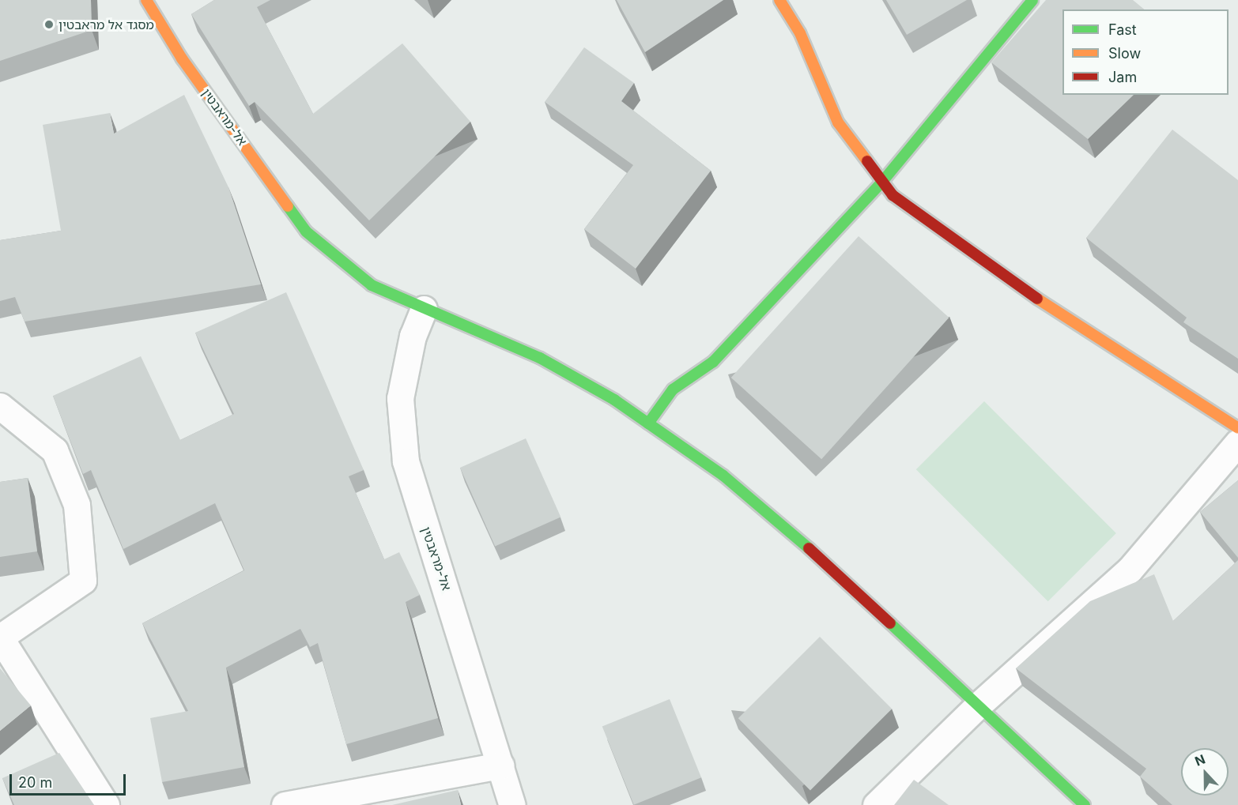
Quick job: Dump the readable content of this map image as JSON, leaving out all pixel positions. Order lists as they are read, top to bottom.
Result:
{
  "streets": {
    "street": ["אל-מראבטין"]
  },
  "places": ["מסגד אל מראבטין"],
  "legend": ["Fast", "Slow", "Jam"],
  "scale_bar": "20 m",
  "north": "top"
}
